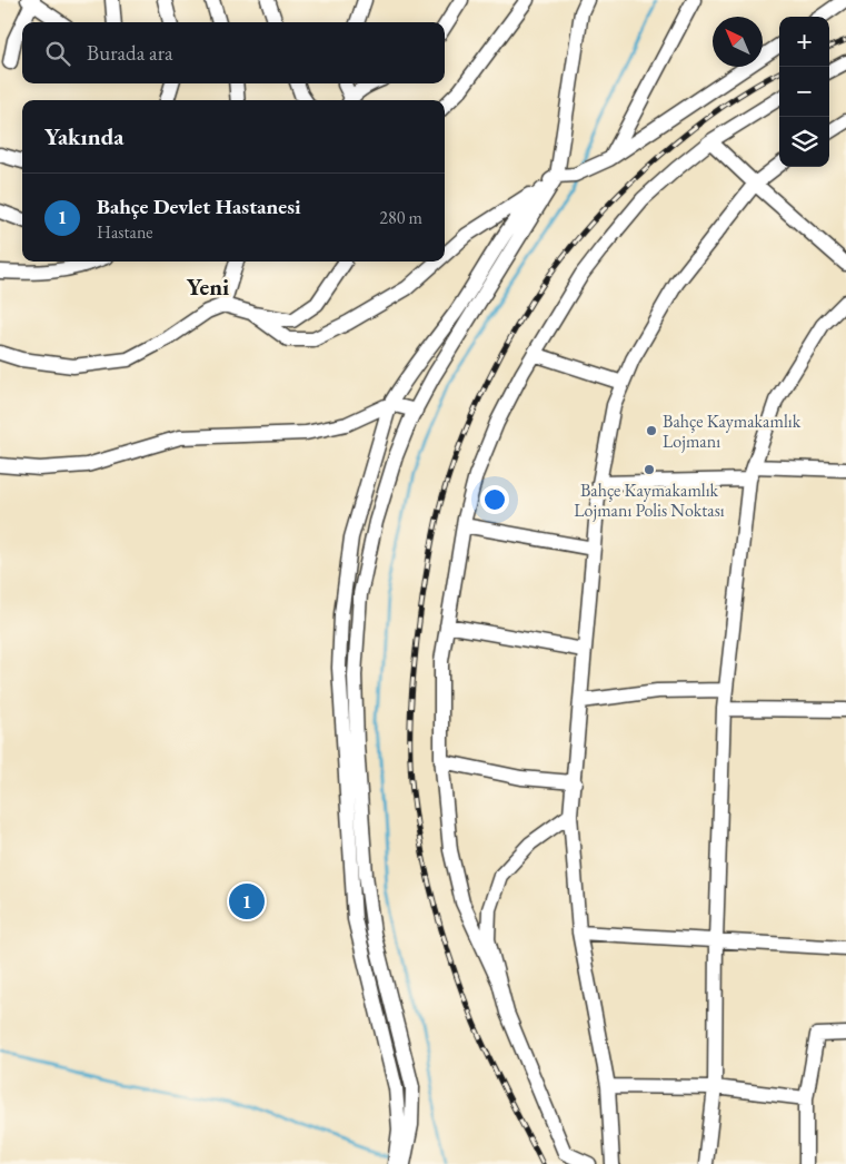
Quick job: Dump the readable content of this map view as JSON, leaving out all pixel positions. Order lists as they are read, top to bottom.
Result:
{
  "districts": ["Yeni"],
  "places": ["Bahçe Kaymakamlık Lojmanı", "Bahçe Kaymakamlık Lojmanı Polis Noktası"],
  "north": "top left",
  "page": {
    "map_buttons": ["+", "−"],
    "search": "Burada ara",
    "heading": "Yakında",
    "list": [
      {
        "mark": "1",
        "name": "Bahçe Devlet Hastanesi",
        "note": "Hastane",
        "value": "280 m"
      }
    ],
    "pins": "1"
  }
}
